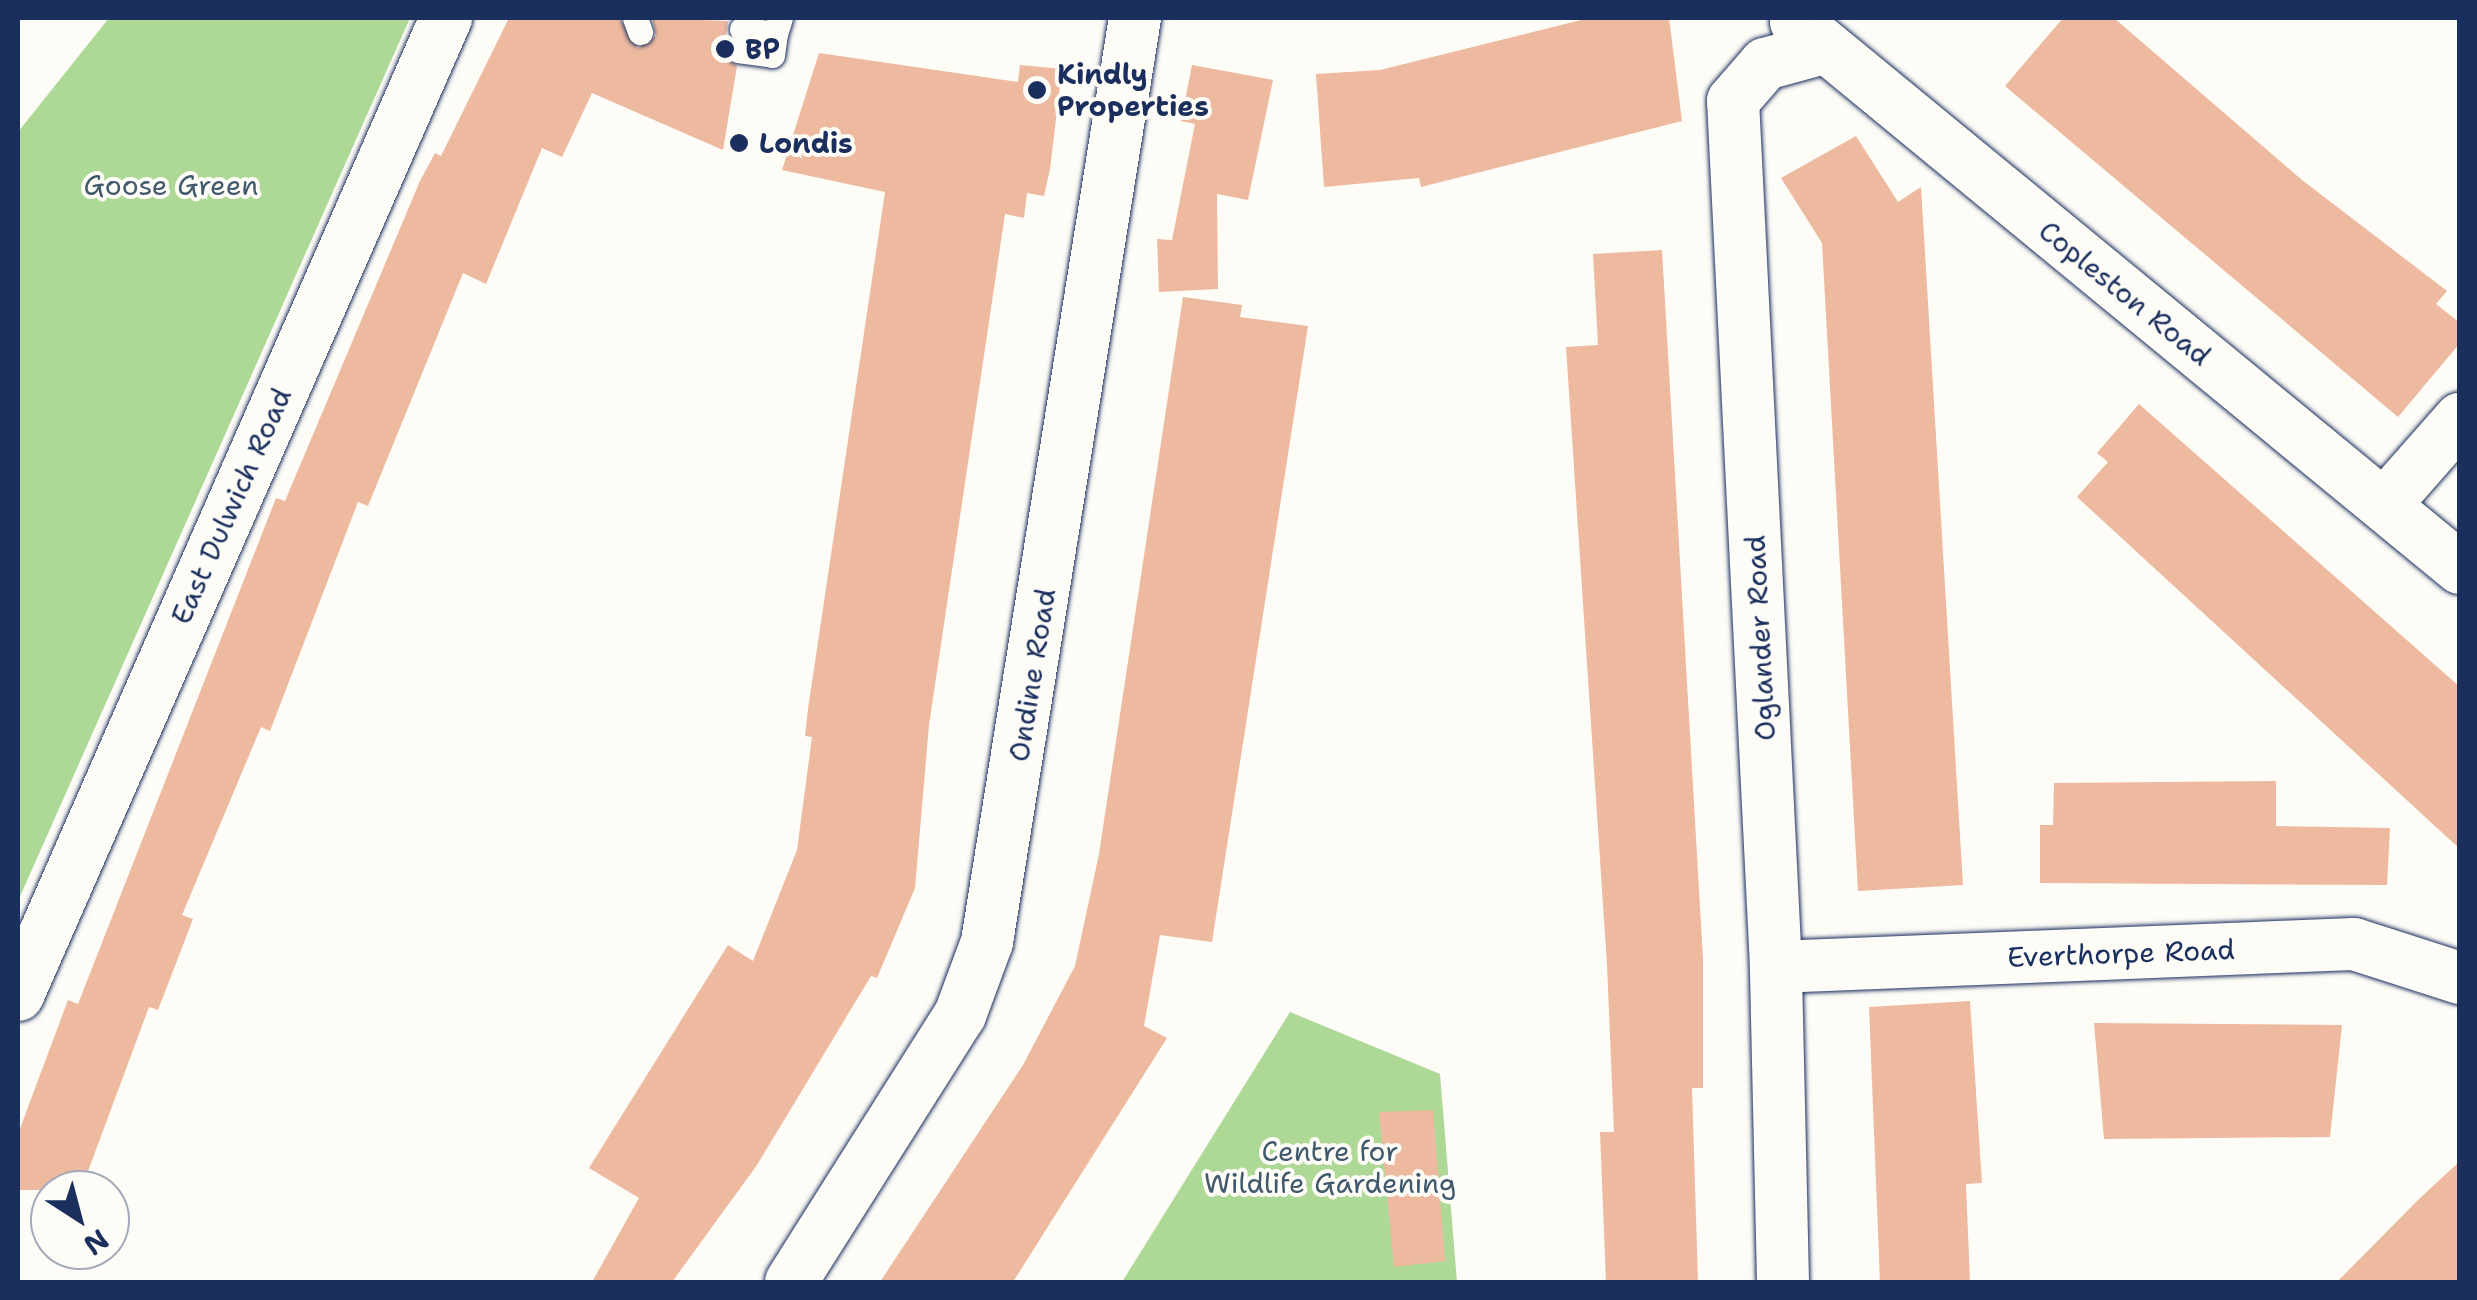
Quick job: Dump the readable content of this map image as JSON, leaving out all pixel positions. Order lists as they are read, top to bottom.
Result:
{
  "streets": {
    "street": [
      "Copleston Road",
      "East Dulwich Road",
      "Oglander Road",
      "Ondine Road",
      "Everthorpe Road"
    ]
  },
  "crossings": [
    ["Copleston Road", "Oglander Road"],
    ["Oglander Road", "Everthorpe Road"]
  ],
  "parks": ["Goose Green", "Centre for Wildlife Gardening"],
  "places": ["BP", "Kindly Properties", "Londis"],
  "north": "bottom right"
}
